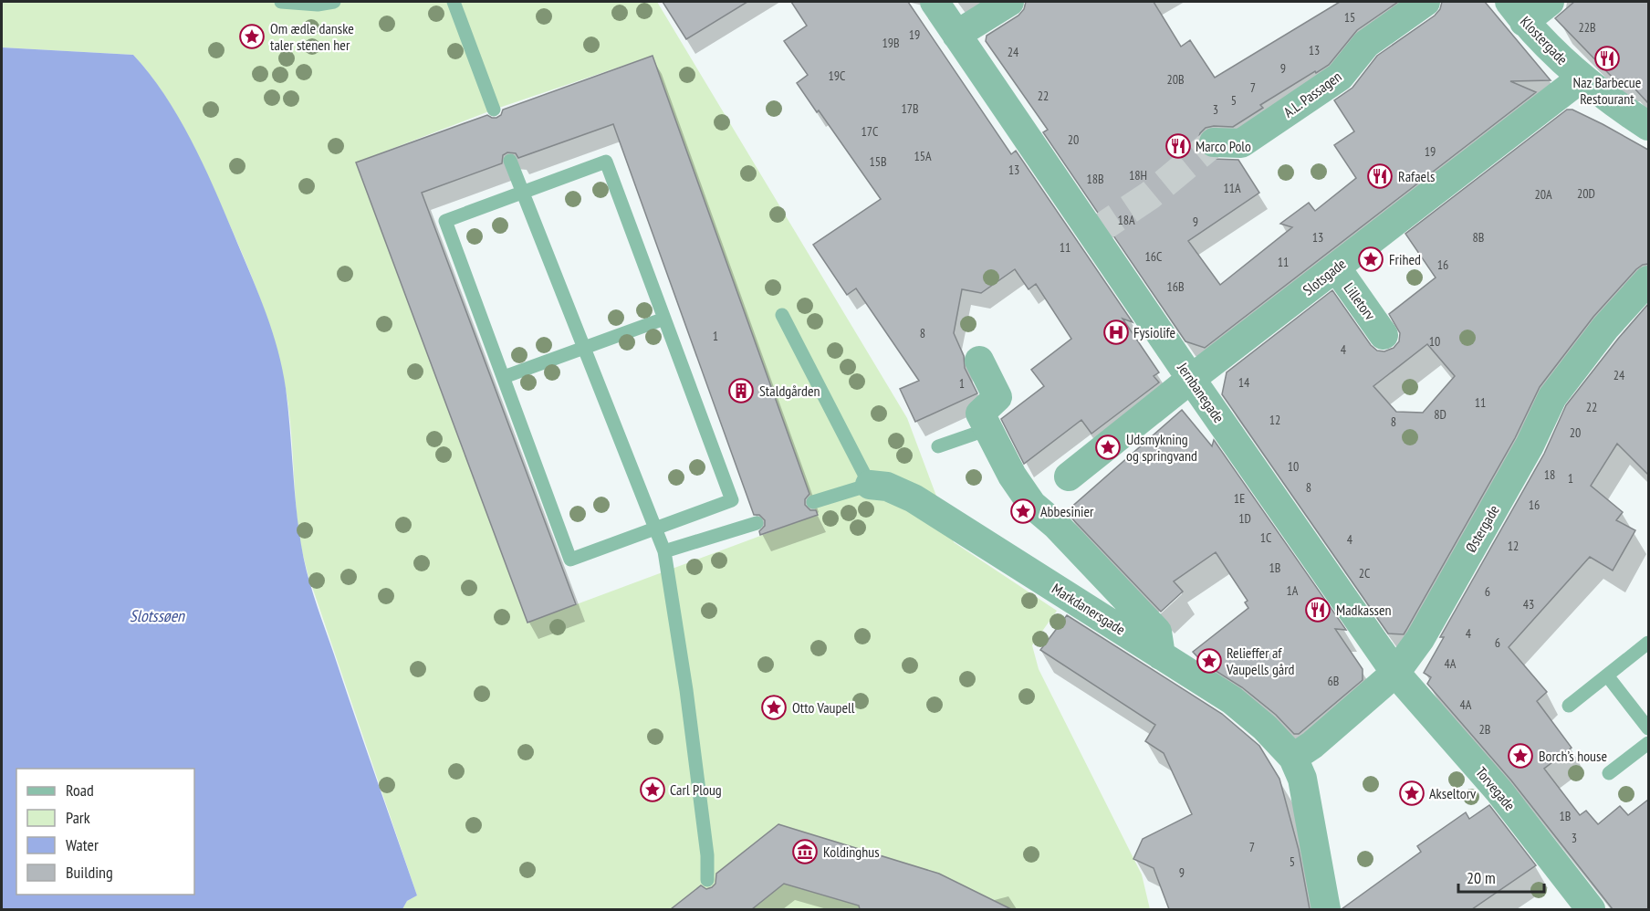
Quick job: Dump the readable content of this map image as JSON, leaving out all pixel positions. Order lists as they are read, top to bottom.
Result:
{
  "streets": {
    "street": [
      "Klostergade",
      "A.L. Passagen",
      "Slotsgade",
      "Lilletorv",
      "Jernbanegade",
      "Østergade",
      "Markdanersgade",
      "Torvegade"
    ]
  },
  "crossings": [
    ["Klostergade", "Slotsgade"],
    ["Slotsgade", "Lilletorv"],
    ["Slotsgade", "Jernbanegade"],
    ["Jernbanegade", "Østergade"],
    ["Jernbanegade", "Torvegade"],
    ["Østergade", "Markdanersgade"],
    ["Østergade", "Torvegade"]
  ],
  "water": ["Slotssøen"],
  "places": {
    "place": [
      "Om ædle danske taler stenen her",
      "Frihed",
      "Udsmykning og springvand",
      "Abbesinier",
      "Relieffer af Vaupells gård",
      "Otto Vaupell",
      "Borch’s house",
      "Carl Ploug",
      "Akseltorv"
    ],
    "restaurant": [
      "Naz Barbecue Restourant",
      "Marco Polo",
      "Rafaels",
      "Madkassen"
    ],
    "hospital": ["Fysiolife"],
    "building": ["Staldgården"],
    "museum": ["Koldinghus"]
  },
  "house_numbers": [
    "15",
    "22B",
    "19",
    "19B",
    "13",
    "24",
    "9",
    "19C",
    "20B",
    "7",
    "22",
    "5",
    "17B",
    "3",
    "17C",
    "20",
    "19",
    "15A",
    "15B",
    "13",
    "18H",
    "18B",
    "11A",
    "20D",
    "20A",
    "18A",
    "9",
    "13",
    "8B",
    "11",
    "16C",
    "11",
    "16",
    "16B",
    "8",
    "1",
    "10",
    "4",
    "24",
    "14",
    "1",
    "11",
    "22",
    "8D",
    "12",
    "8",
    "20",
    "10",
    "18",
    "1",
    "8",
    "1E",
    "16",
    "1D",
    "1C",
    "4",
    "12",
    "1B",
    "2C",
    "1A",
    "6",
    "43",
    "4",
    "6",
    "4A",
    "6B",
    "4A",
    "2B",
    "1B",
    "3",
    "7",
    "5",
    "9"
  ],
  "legend": [
    "Road",
    "Park",
    "Water",
    "Building"
  ],
  "scale_bar": "20 m"
}
